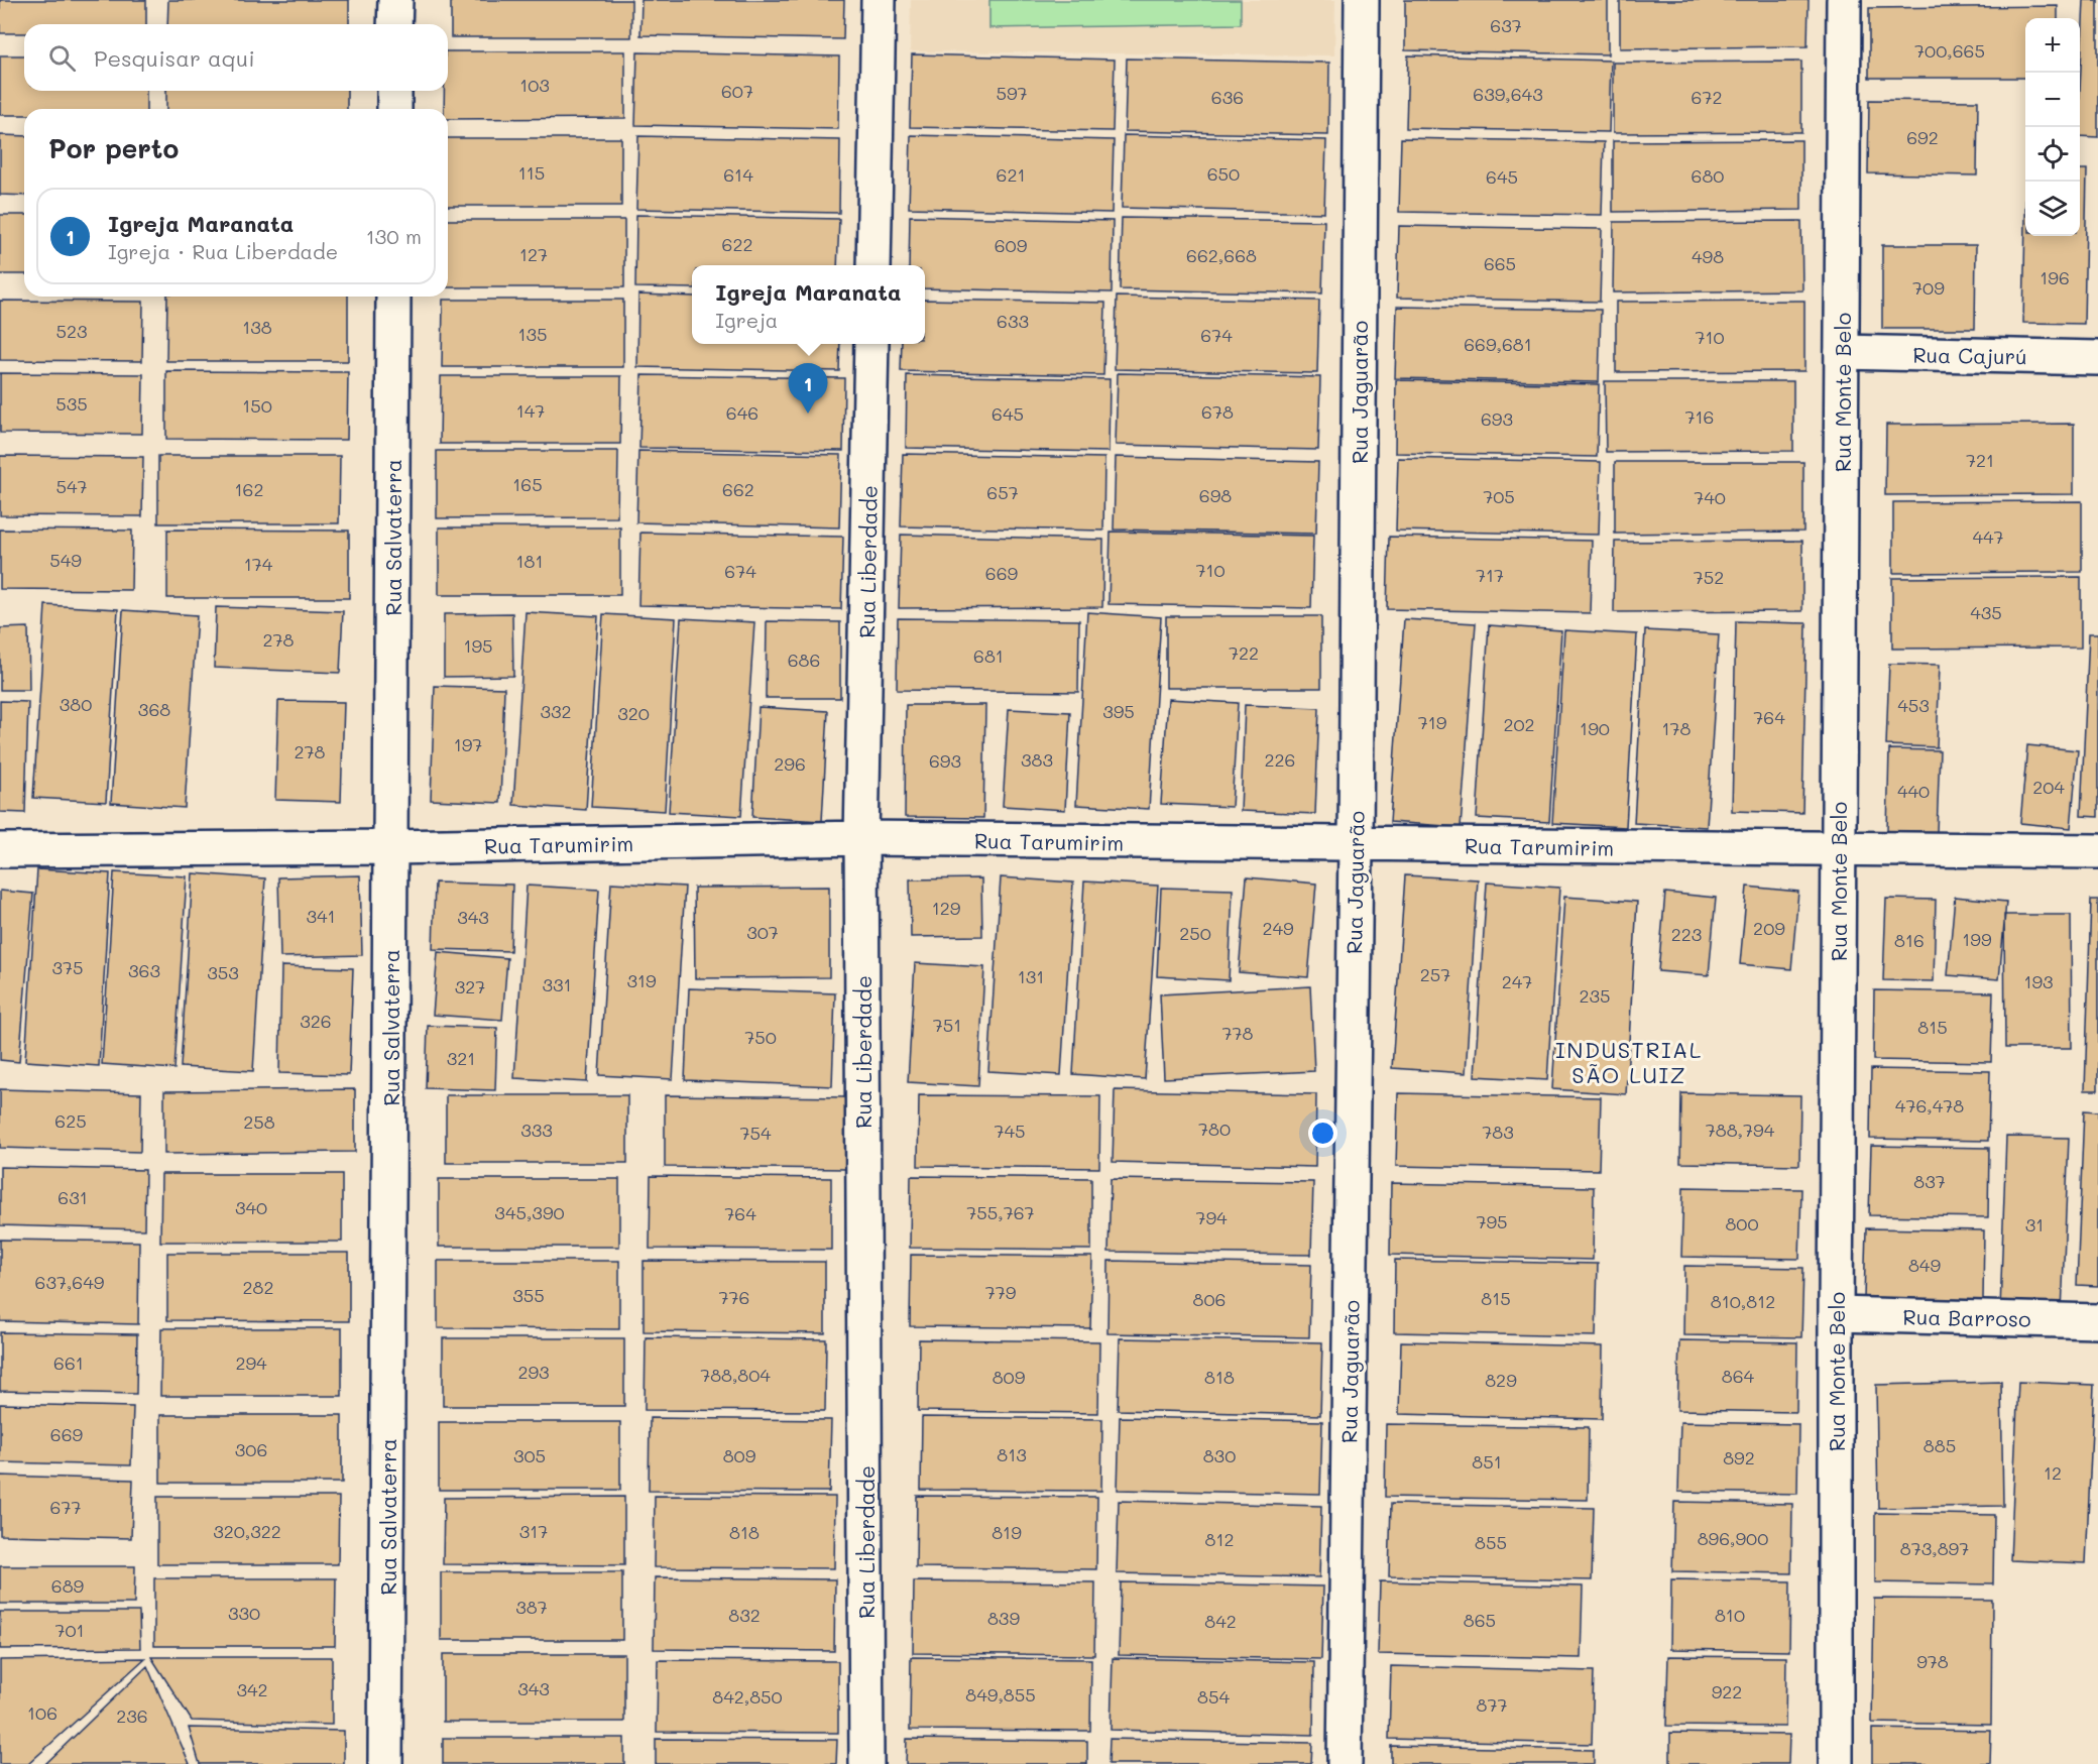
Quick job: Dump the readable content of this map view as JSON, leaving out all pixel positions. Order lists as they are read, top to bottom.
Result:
{
  "streets": {
    "street": [
      "Rua Cajurú",
      "Rua Jaguarão",
      "Rua Monte Belo",
      "Rua Salvaterra",
      "Rua Liberdade",
      "Rua Tarumirim",
      "Rua Barroso"
    ]
  },
  "crossings": [
    ["Rua Cajurú", "Rua Monte Belo"],
    ["Rua Jaguarão", "Rua Tarumirim"],
    ["Rua Monte Belo", "Rua Tarumirim"],
    ["Rua Monte Belo", "Rua Barroso"],
    ["Rua Salvaterra", "Rua Tarumirim"],
    ["Rua Liberdade", "Rua Tarumirim"]
  ],
  "districts": ["INDUSTRIAL SÃO LUIZ"],
  "house_numbers": [
    "637",
    "700,665",
    "103",
    "607",
    "597",
    "639,643",
    "636",
    "672",
    "692",
    "115",
    "650",
    "614",
    "621",
    "680",
    "645",
    "622",
    "609",
    "127",
    "662,668",
    "498",
    "665",
    "196",
    "709",
    "633",
    "138",
    "523",
    "135",
    "674",
    "710",
    "669,681",
    "535",
    "150",
    "147",
    "678",
    "646",
    "645",
    "716",
    "693",
    "721",
    "165",
    "547",
    "162",
    "662",
    "657",
    "698",
    "705",
    "740",
    "447",
    "549",
    "181",
    "174",
    "710",
    "674",
    "669",
    "717",
    "752",
    "435",
    "278",
    "195",
    "722",
    "681",
    "686",
    "380",
    "453",
    "368",
    "332",
    "395",
    "320",
    "764",
    "719",
    "202",
    "190",
    "178",
    "197",
    "278",
    "383",
    "226",
    "693",
    "296",
    "204",
    "440",
    "129",
    "341",
    "343",
    "249",
    "209",
    "307",
    "250",
    "223",
    "199",
    "816",
    "375",
    "363",
    "353",
    "257",
    "131",
    "319",
    "247",
    "193",
    "331",
    "327",
    "235",
    "326",
    "751",
    "815",
    "778",
    "750",
    "321",
    "476,478",
    "625",
    "258",
    "780",
    "333",
    "788,794",
    "745",
    "783",
    "754",
    "837",
    "631",
    "340",
    "345,390",
    "755,767",
    "764",
    "794",
    "795",
    "800",
    "31",
    "849",
    "637,649",
    "282",
    "779",
    "355",
    "776",
    "815",
    "806",
    "810,812",
    "661",
    "294",
    "293",
    "788,804",
    "864",
    "809",
    "818",
    "829",
    "669",
    "885",
    "306",
    "813",
    "305",
    "809",
    "830",
    "892",
    "851",
    "12",
    "677",
    "320,322",
    "317",
    "818",
    "819",
    "896,900",
    "812",
    "855",
    "873,897",
    "689",
    "387",
    "330",
    "832",
    "810",
    "839",
    "865",
    "842",
    "701",
    "978",
    "343",
    "342",
    "922",
    "849,855",
    "842,850",
    "854",
    "877",
    "106",
    "236"
  ],
  "page": {
    "map_buttons": ["+", "−"],
    "search": "Pesquisar aqui",
    "heading": "Por perto",
    "list": [
      {
        "mark": "1",
        "name": "Igreja Maranata",
        "note": "Igreja · Rua Liberdade",
        "value": "130 m"
      }
    ],
    "popup": ["Igreja Maranata", "Igreja"],
    "pins": "1"
  }
}
